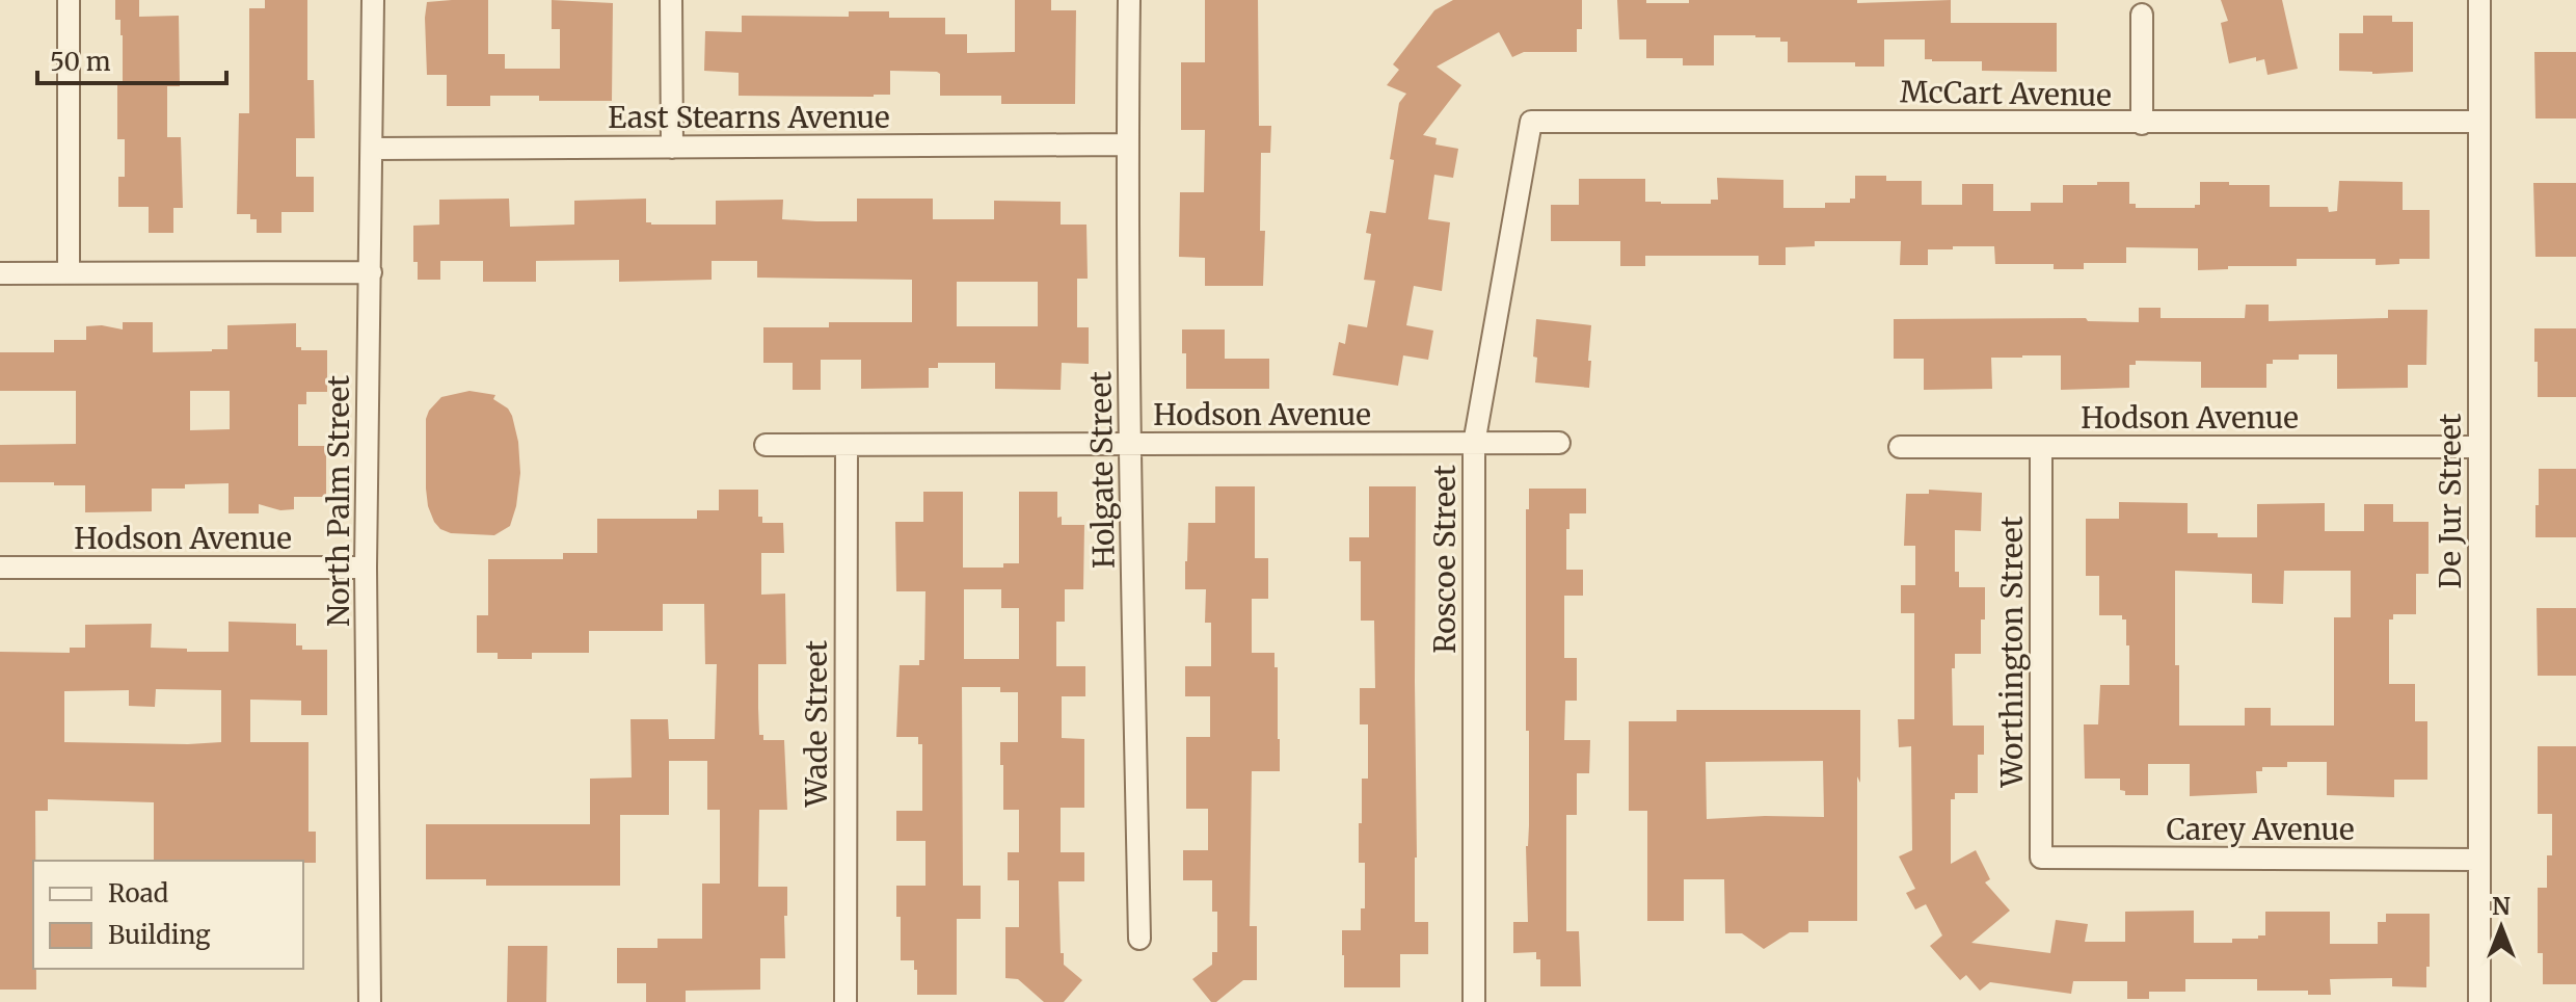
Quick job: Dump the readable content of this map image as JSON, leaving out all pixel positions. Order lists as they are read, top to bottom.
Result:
{
  "streets": {
    "street": [
      "McCart Avenue",
      "East Stearns Avenue",
      "Hodson Avenue",
      "Holgate Street",
      "North Palm Street",
      "De Jur Street",
      "Roscoe Street",
      "Worthington Street",
      "Wade Street",
      "Carey Avenue"
    ]
  },
  "crossings": [
    ["McCart Avenue", "De Jur Street"],
    ["McCart Avenue", "Roscoe Street"],
    ["East Stearns Avenue", "Holgate Street"],
    ["East Stearns Avenue", "North Palm Street"],
    ["Hodson Avenue", "Holgate Street"],
    ["Hodson Avenue", "North Palm Street"],
    ["Hodson Avenue", "De Jur Street"],
    ["Hodson Avenue", "Roscoe Street"],
    ["Hodson Avenue", "Worthington Street"],
    ["Hodson Avenue", "Wade Street"],
    ["De Jur Street", "Carey Avenue"],
    ["Worthington Street", "Carey Avenue"]
  ],
  "legend": ["Road", "Building"],
  "scale_bar": "50 m",
  "north": "top"
}
